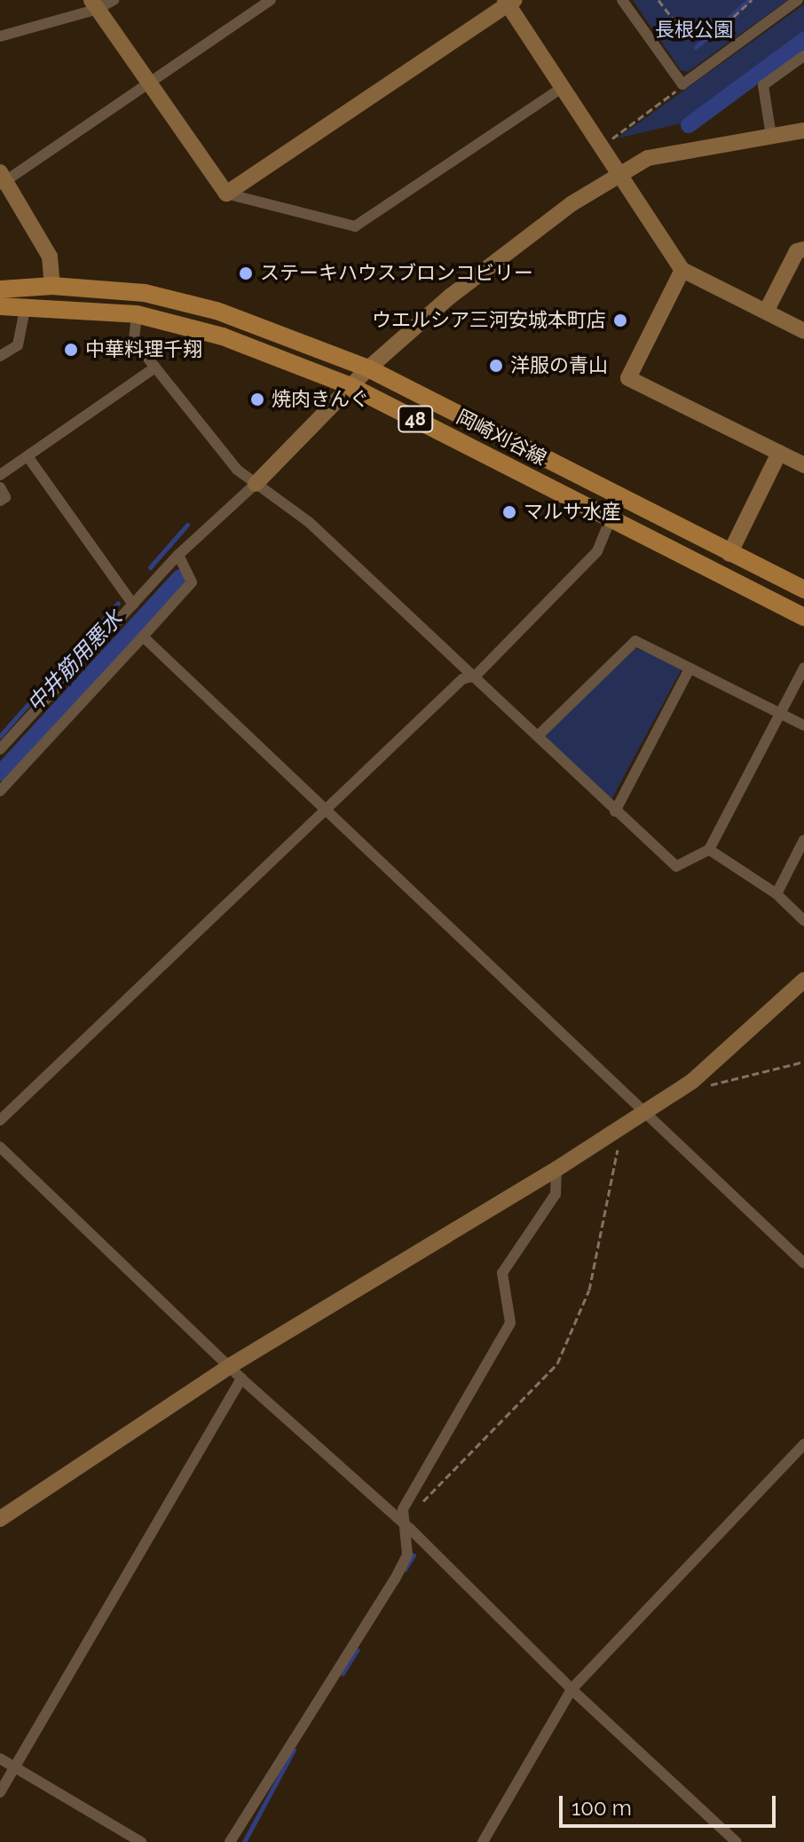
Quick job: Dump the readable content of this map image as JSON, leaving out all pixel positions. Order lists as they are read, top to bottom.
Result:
{
  "streets": {
    "main road": ["48", "岡崎刈谷線"]
  },
  "water": ["中井筋用悪水"],
  "parks": ["長根公園"],
  "places": [
    "ステーキハウスブロンコビリー",
    "ウエルシア三河安城本町店",
    "中華料理千翔",
    "洋服の青山",
    "焼肉きんぐ",
    "マルサ水産"
  ],
  "scale_bar": "100 m"
}
